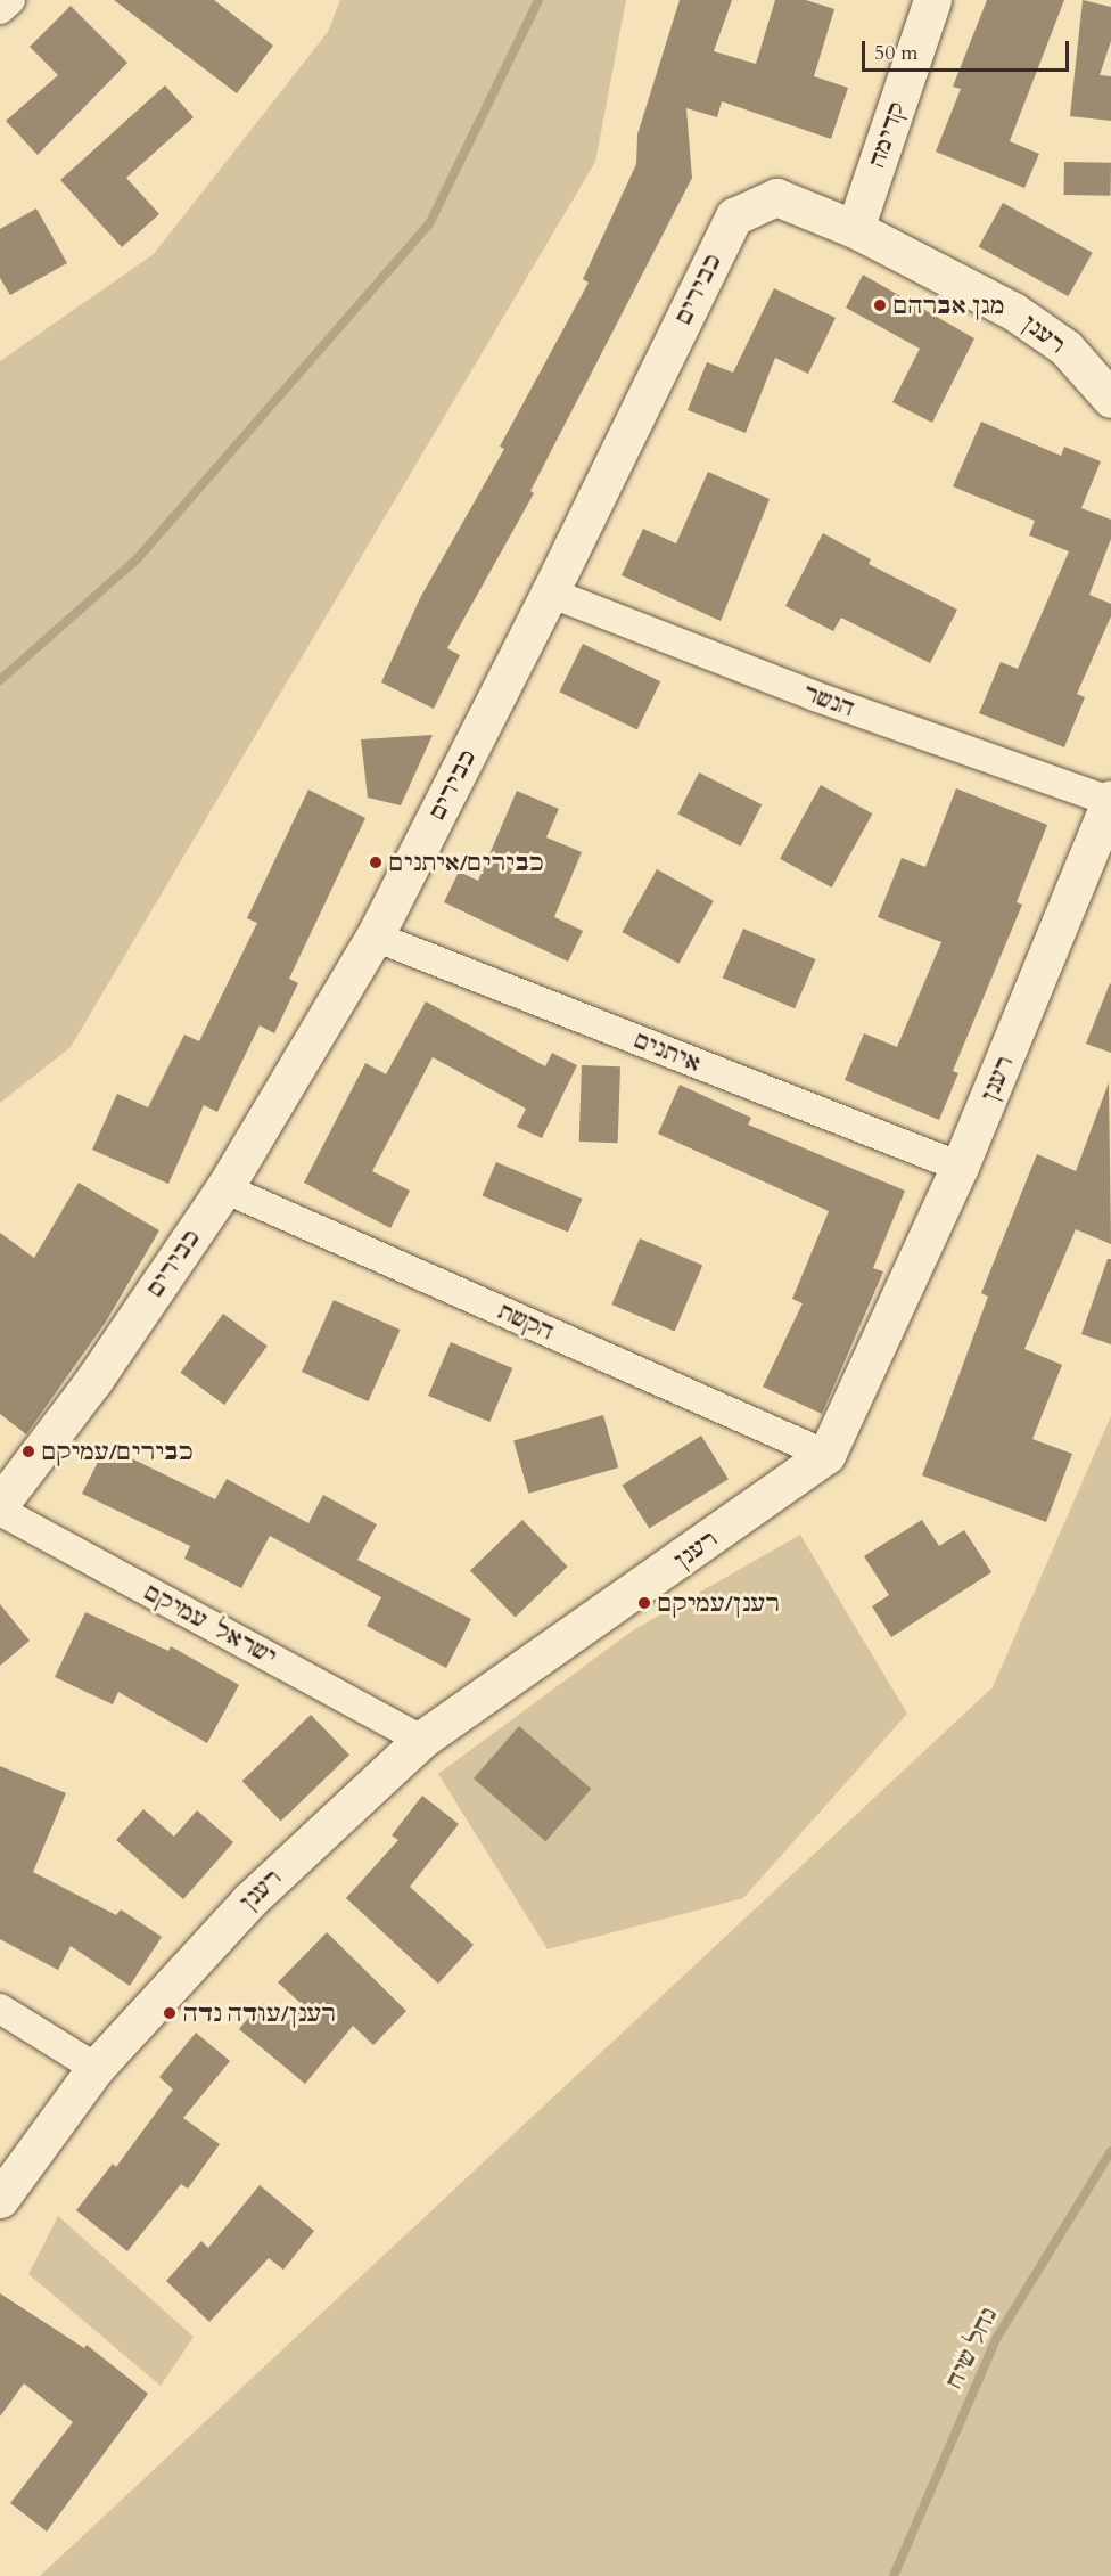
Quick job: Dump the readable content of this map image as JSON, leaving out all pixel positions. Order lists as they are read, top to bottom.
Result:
{
  "streets": {
    "street": [
      "קדימה",
      "כבירים",
      "רענן",
      "הנשר",
      "איתנים",
      "הקשת",
      "ישראל עמיקם"
    ]
  },
  "crossings": [
    ["קדימה", "כבירים"],
    ["קדימה", "רענן"],
    ["כבירים", "רענן"],
    ["כבירים", "הנשר"],
    ["כבירים", "איתנים"],
    ["כבירים", "הקשת"],
    ["רענן", "הנשר"],
    ["רענן", "איתנים"],
    ["רענן", "הקשת"],
    ["רענן", "ישראל עמיקם"]
  ],
  "water": ["נחל שיח"],
  "places": [
    "מגן אברהם",
    "כבירים/איתנים",
    "כבירים/עמיקם",
    "רענן/עמיקם",
    "רענן/עודה נדה"
  ],
  "scale_bar": "50 m"
}
